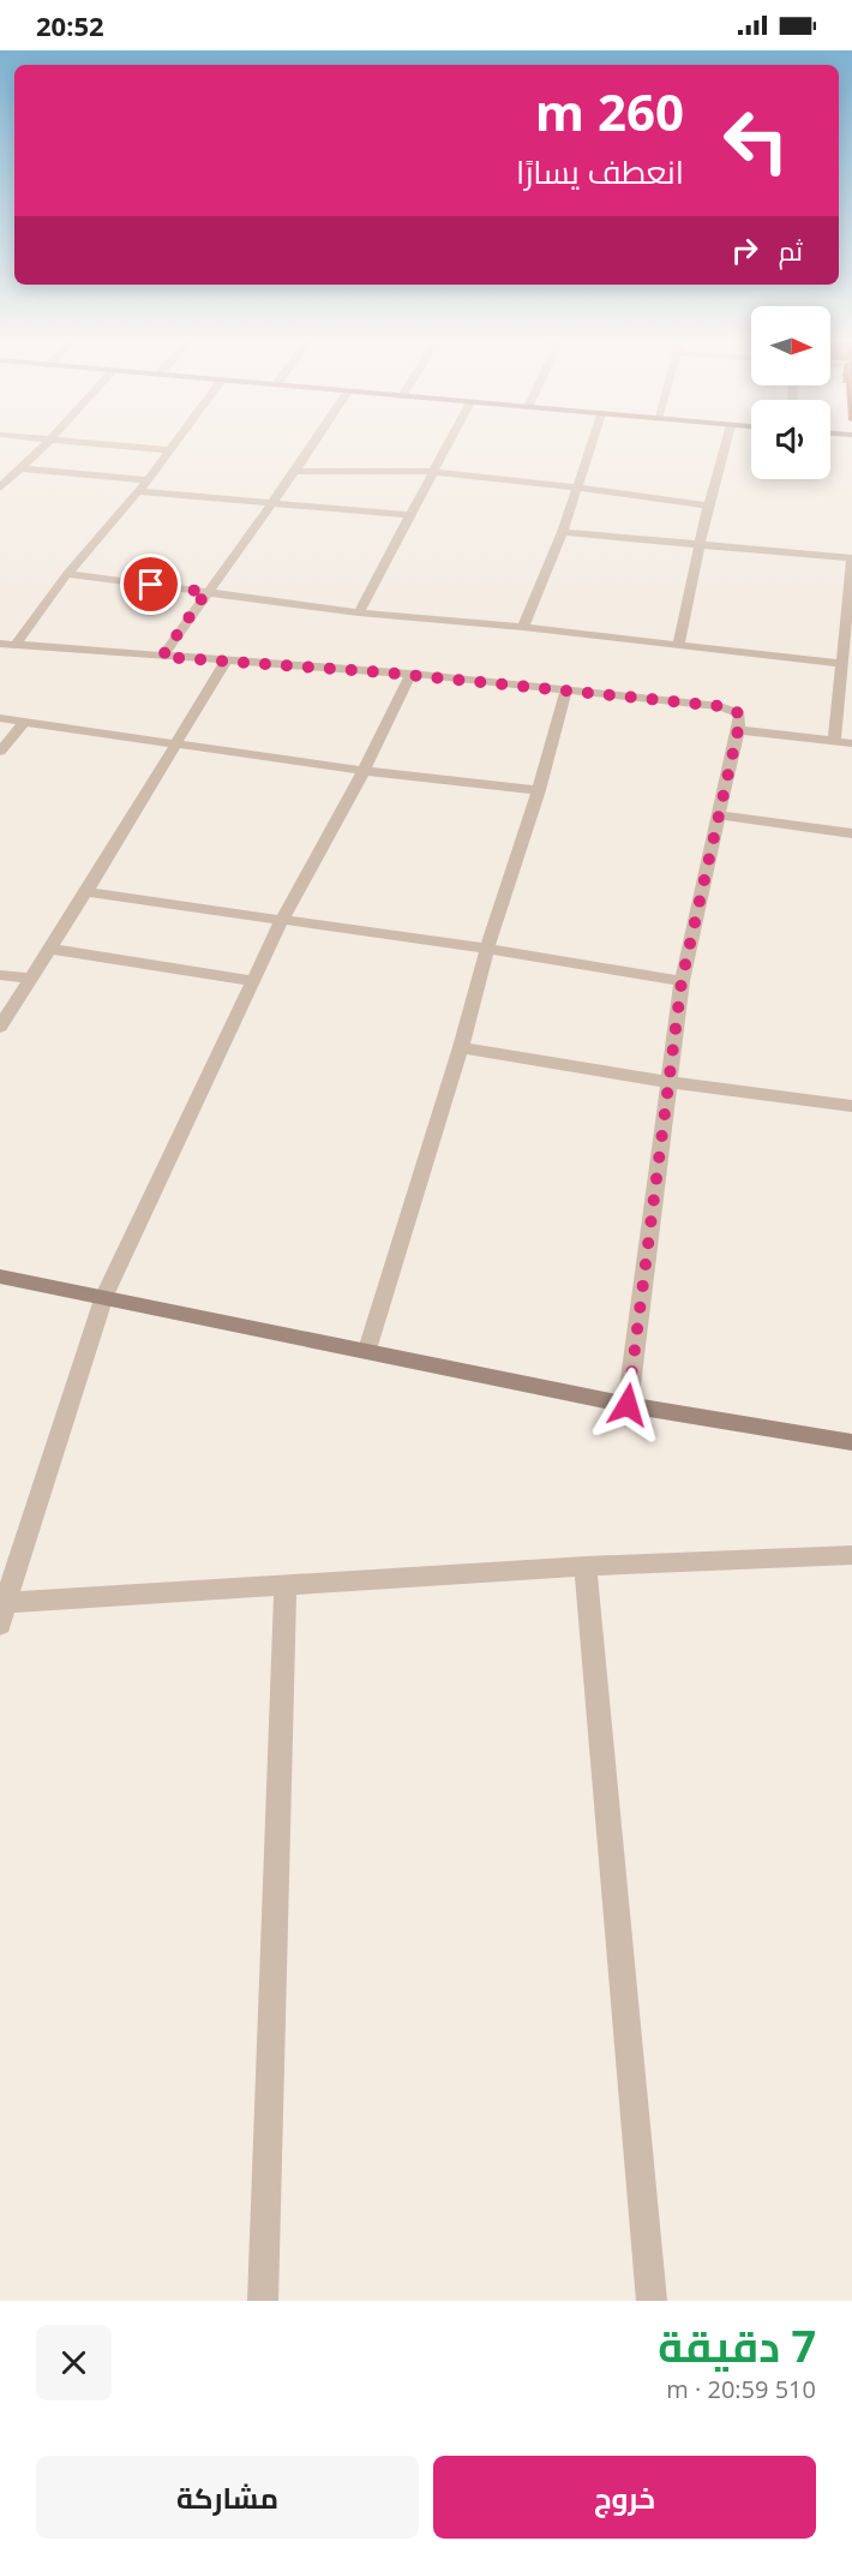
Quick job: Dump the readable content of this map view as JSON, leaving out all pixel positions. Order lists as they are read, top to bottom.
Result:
{
  "north": "right",
  "page": {
    "status": "20:52",
    "turn": ["260 m", "انعطف يسارًا"],
    "then": "ثم",
    "heading": ["7 دقيقة", "510 m · 20:59"],
    "buttons": ["خروج", "مشاركة"]
  }
}
